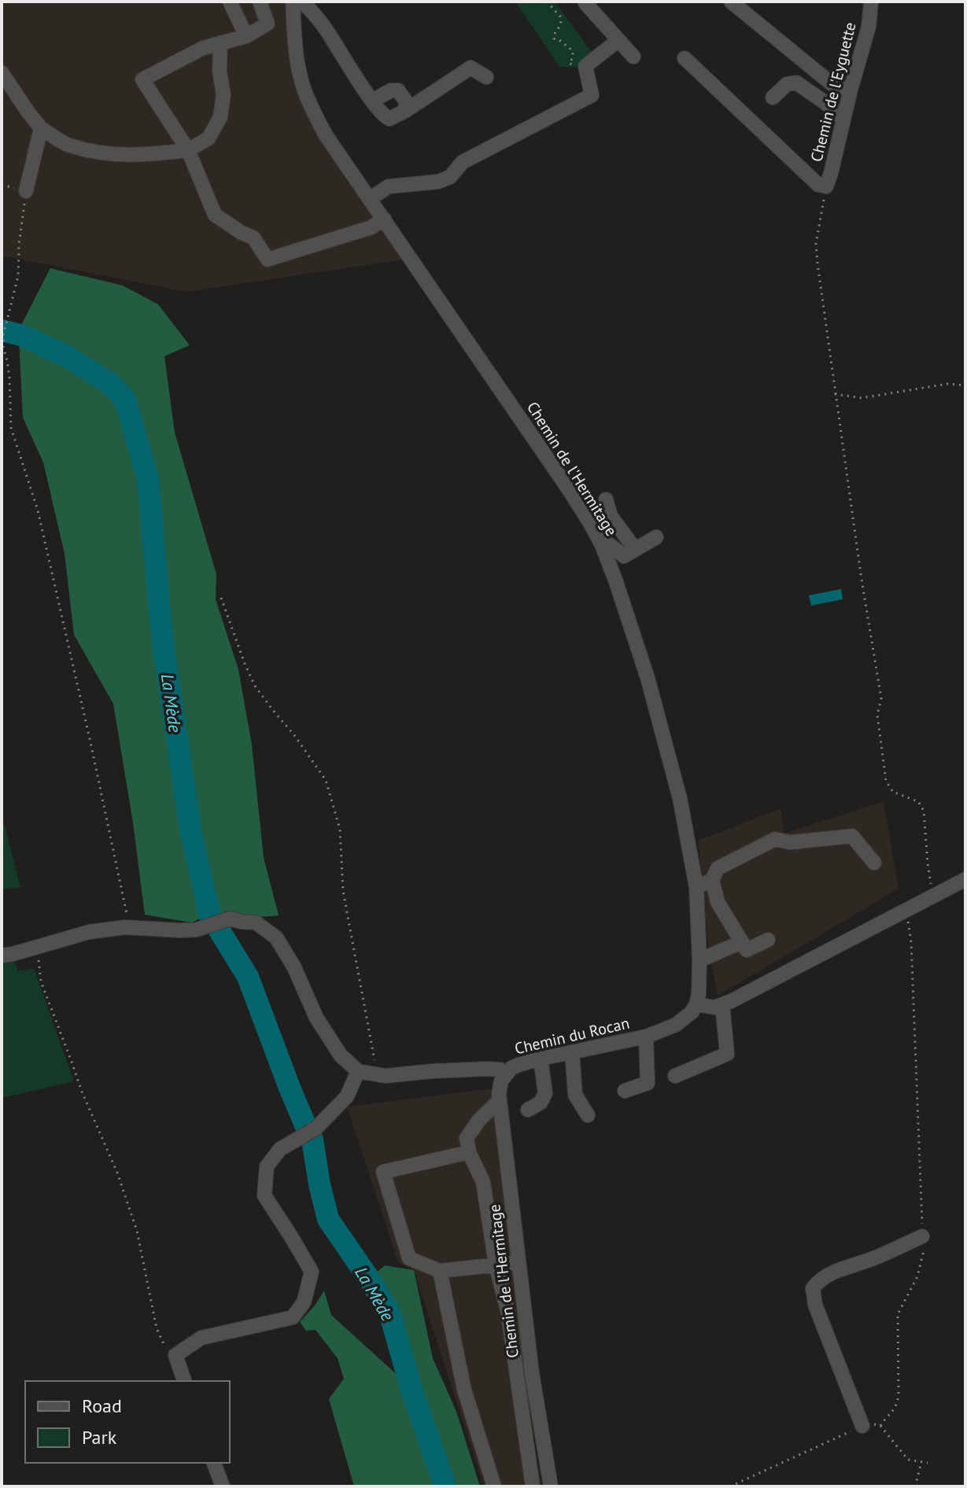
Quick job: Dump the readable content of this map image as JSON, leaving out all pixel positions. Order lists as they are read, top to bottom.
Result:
{
  "streets": {
    "street": ["Chemin de l'Eyguette", "Chemin de l'Hermitage", "Chemin du Rocan"]
  },
  "crossings": [
    ["Chemin de l'Hermitage", "Chemin du Rocan"]
  ],
  "water": ["La Mède"],
  "legend": ["Road", "Park"]
}
